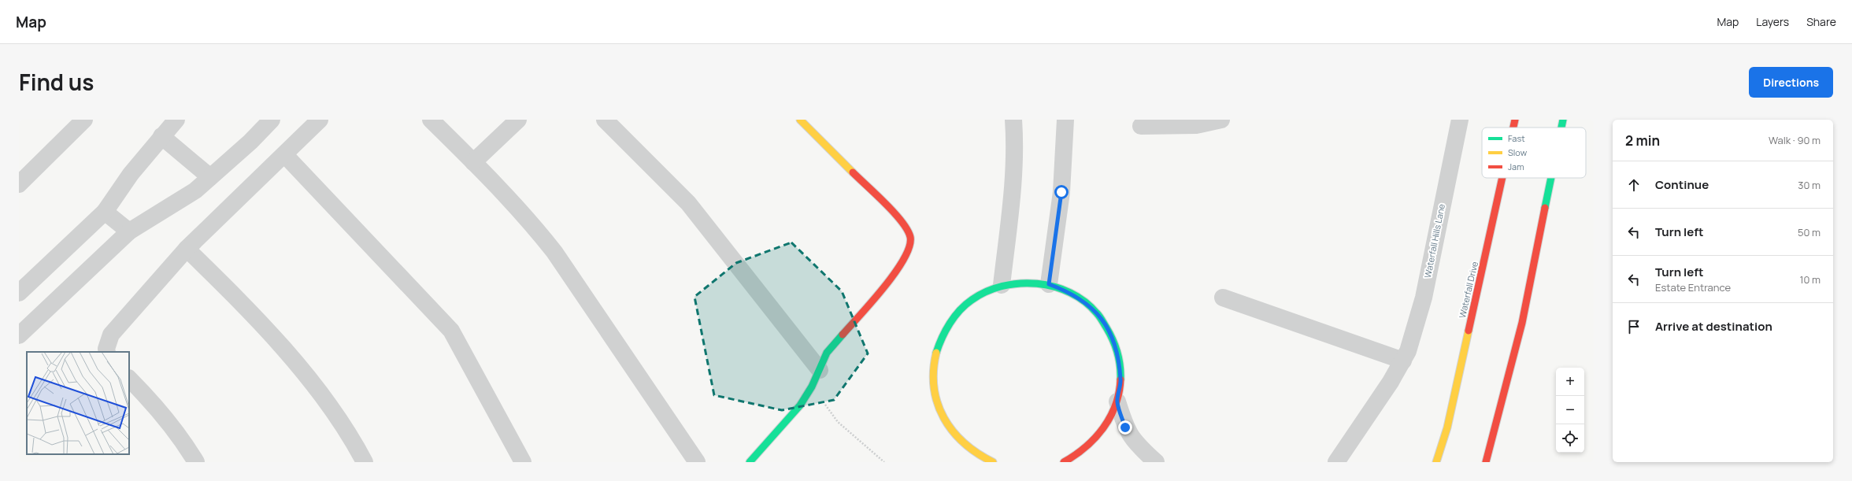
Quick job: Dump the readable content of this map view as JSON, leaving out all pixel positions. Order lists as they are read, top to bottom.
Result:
{
  "streets": {
    "street": ["Waterfall Hills Lane", "Waterfall Drive"]
  },
  "legend": ["Fast", "Slow", "Jam"],
  "page": {
    "header": "Map",
    "nav": ["Map", "Layers", "Share"],
    "title": "Find us",
    "buttons": "Directions",
    "heading": ["2 min", "Walk · 90 m"],
    "list": [
      ["Continue", "30 m"],
      ["Turn left", "50 m"],
      ["Turn left", "Estate Entrance", "10 m"],
      "Arrive at destination"
    ],
    "map_buttons": ["+", "−"]
  }
}
